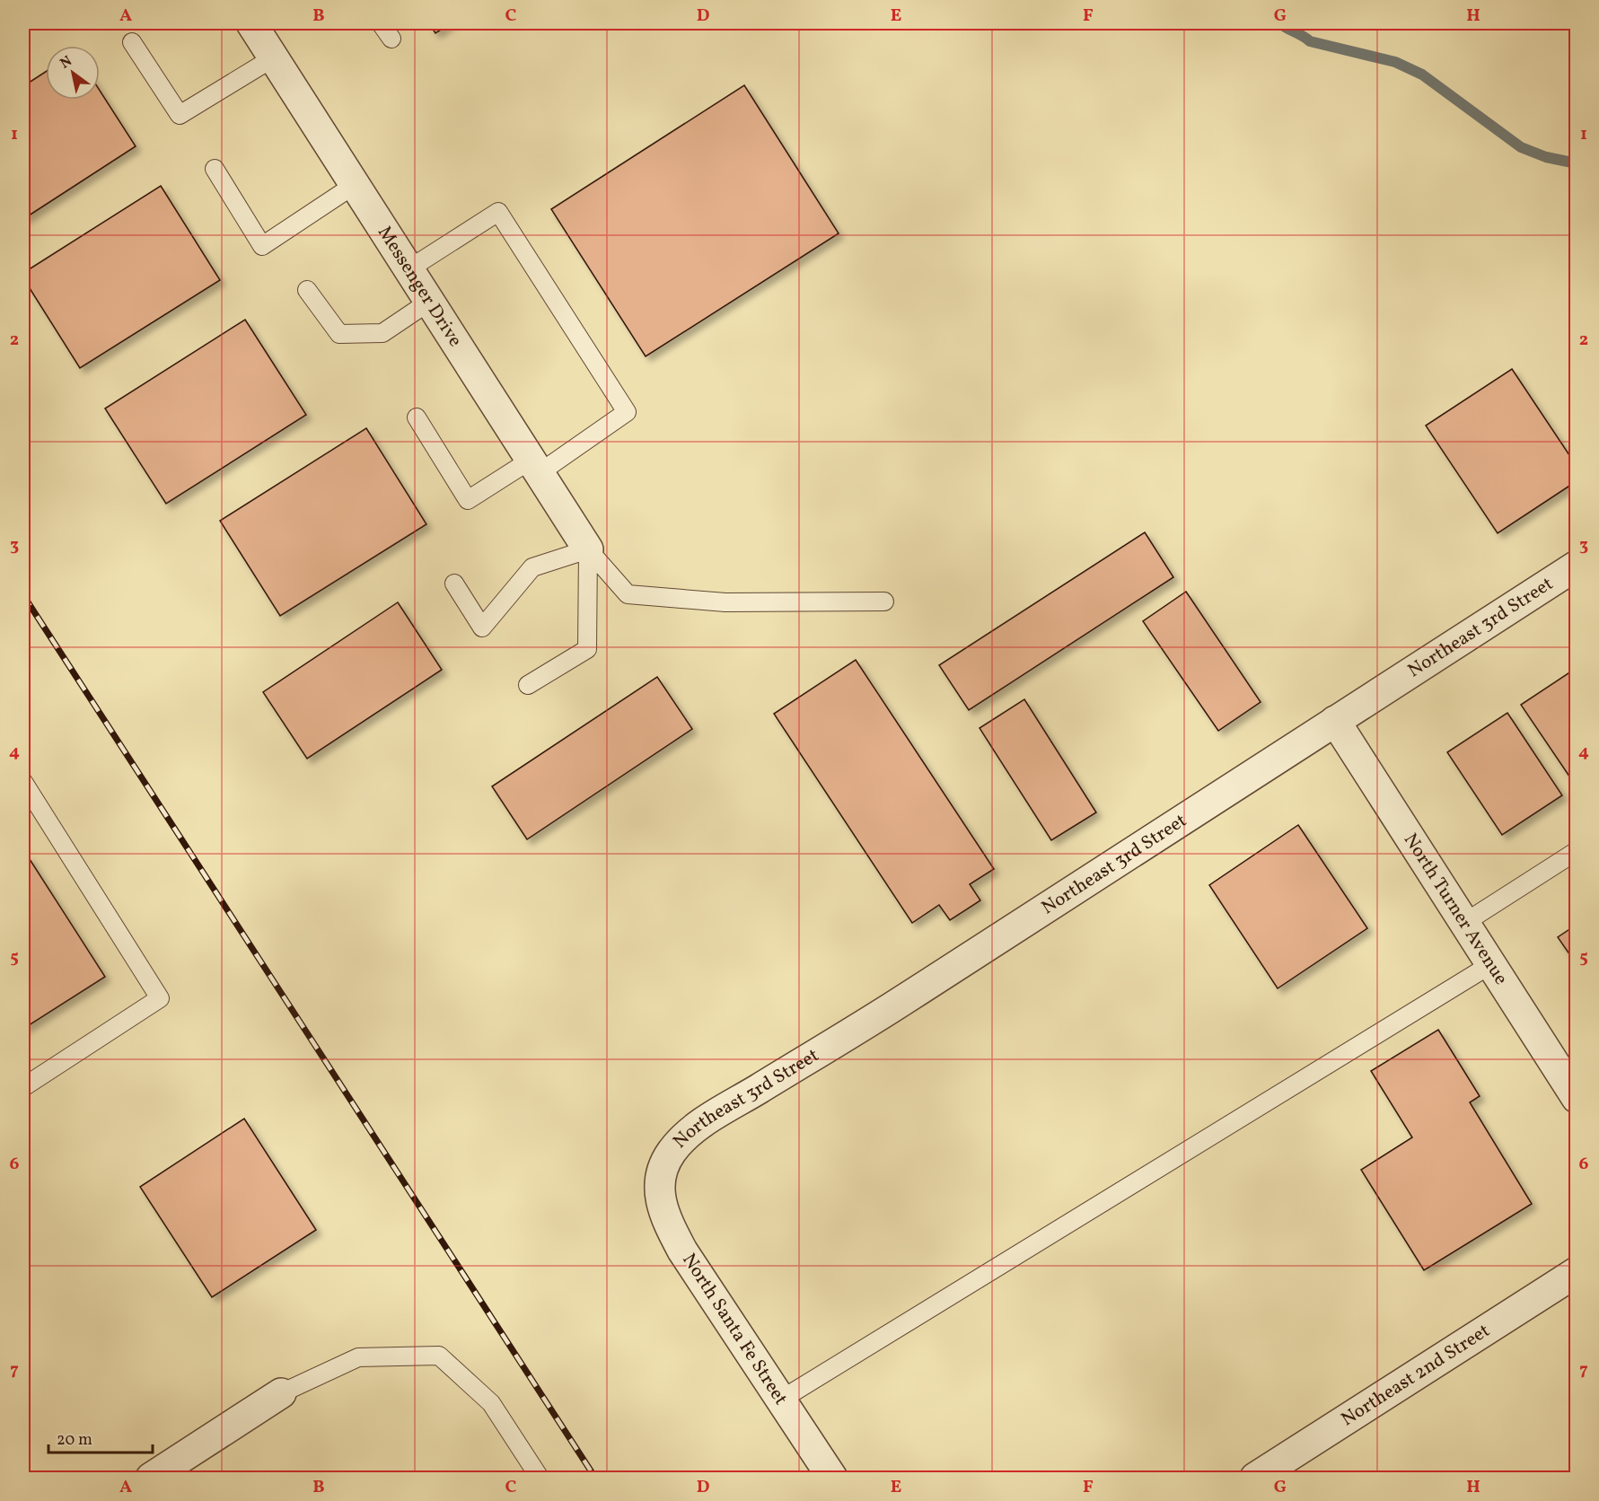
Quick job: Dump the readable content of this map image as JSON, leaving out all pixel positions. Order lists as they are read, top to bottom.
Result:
{
  "streets": {
    "street": [
      "Messenger Drive",
      "Northeast 3rd Street",
      "North Turner Avenue",
      "North Santa Fe Street",
      "Northeast 2nd Street"
    ]
  },
  "crossings": [
    ["Northeast 3rd Street", "North Turner Avenue"],
    ["Northeast 3rd Street", "North Santa Fe Street"]
  ],
  "scale_bar": "20 m",
  "north": "top left",
  "grid": {
    "columns": [
      "A",
      "B",
      "C",
      "D",
      "E",
      "F",
      "G",
      "H"
    ],
    "rows": [
      "1",
      "2",
      "3",
      "4",
      "5",
      "6",
      "7"
    ]
  }
}
